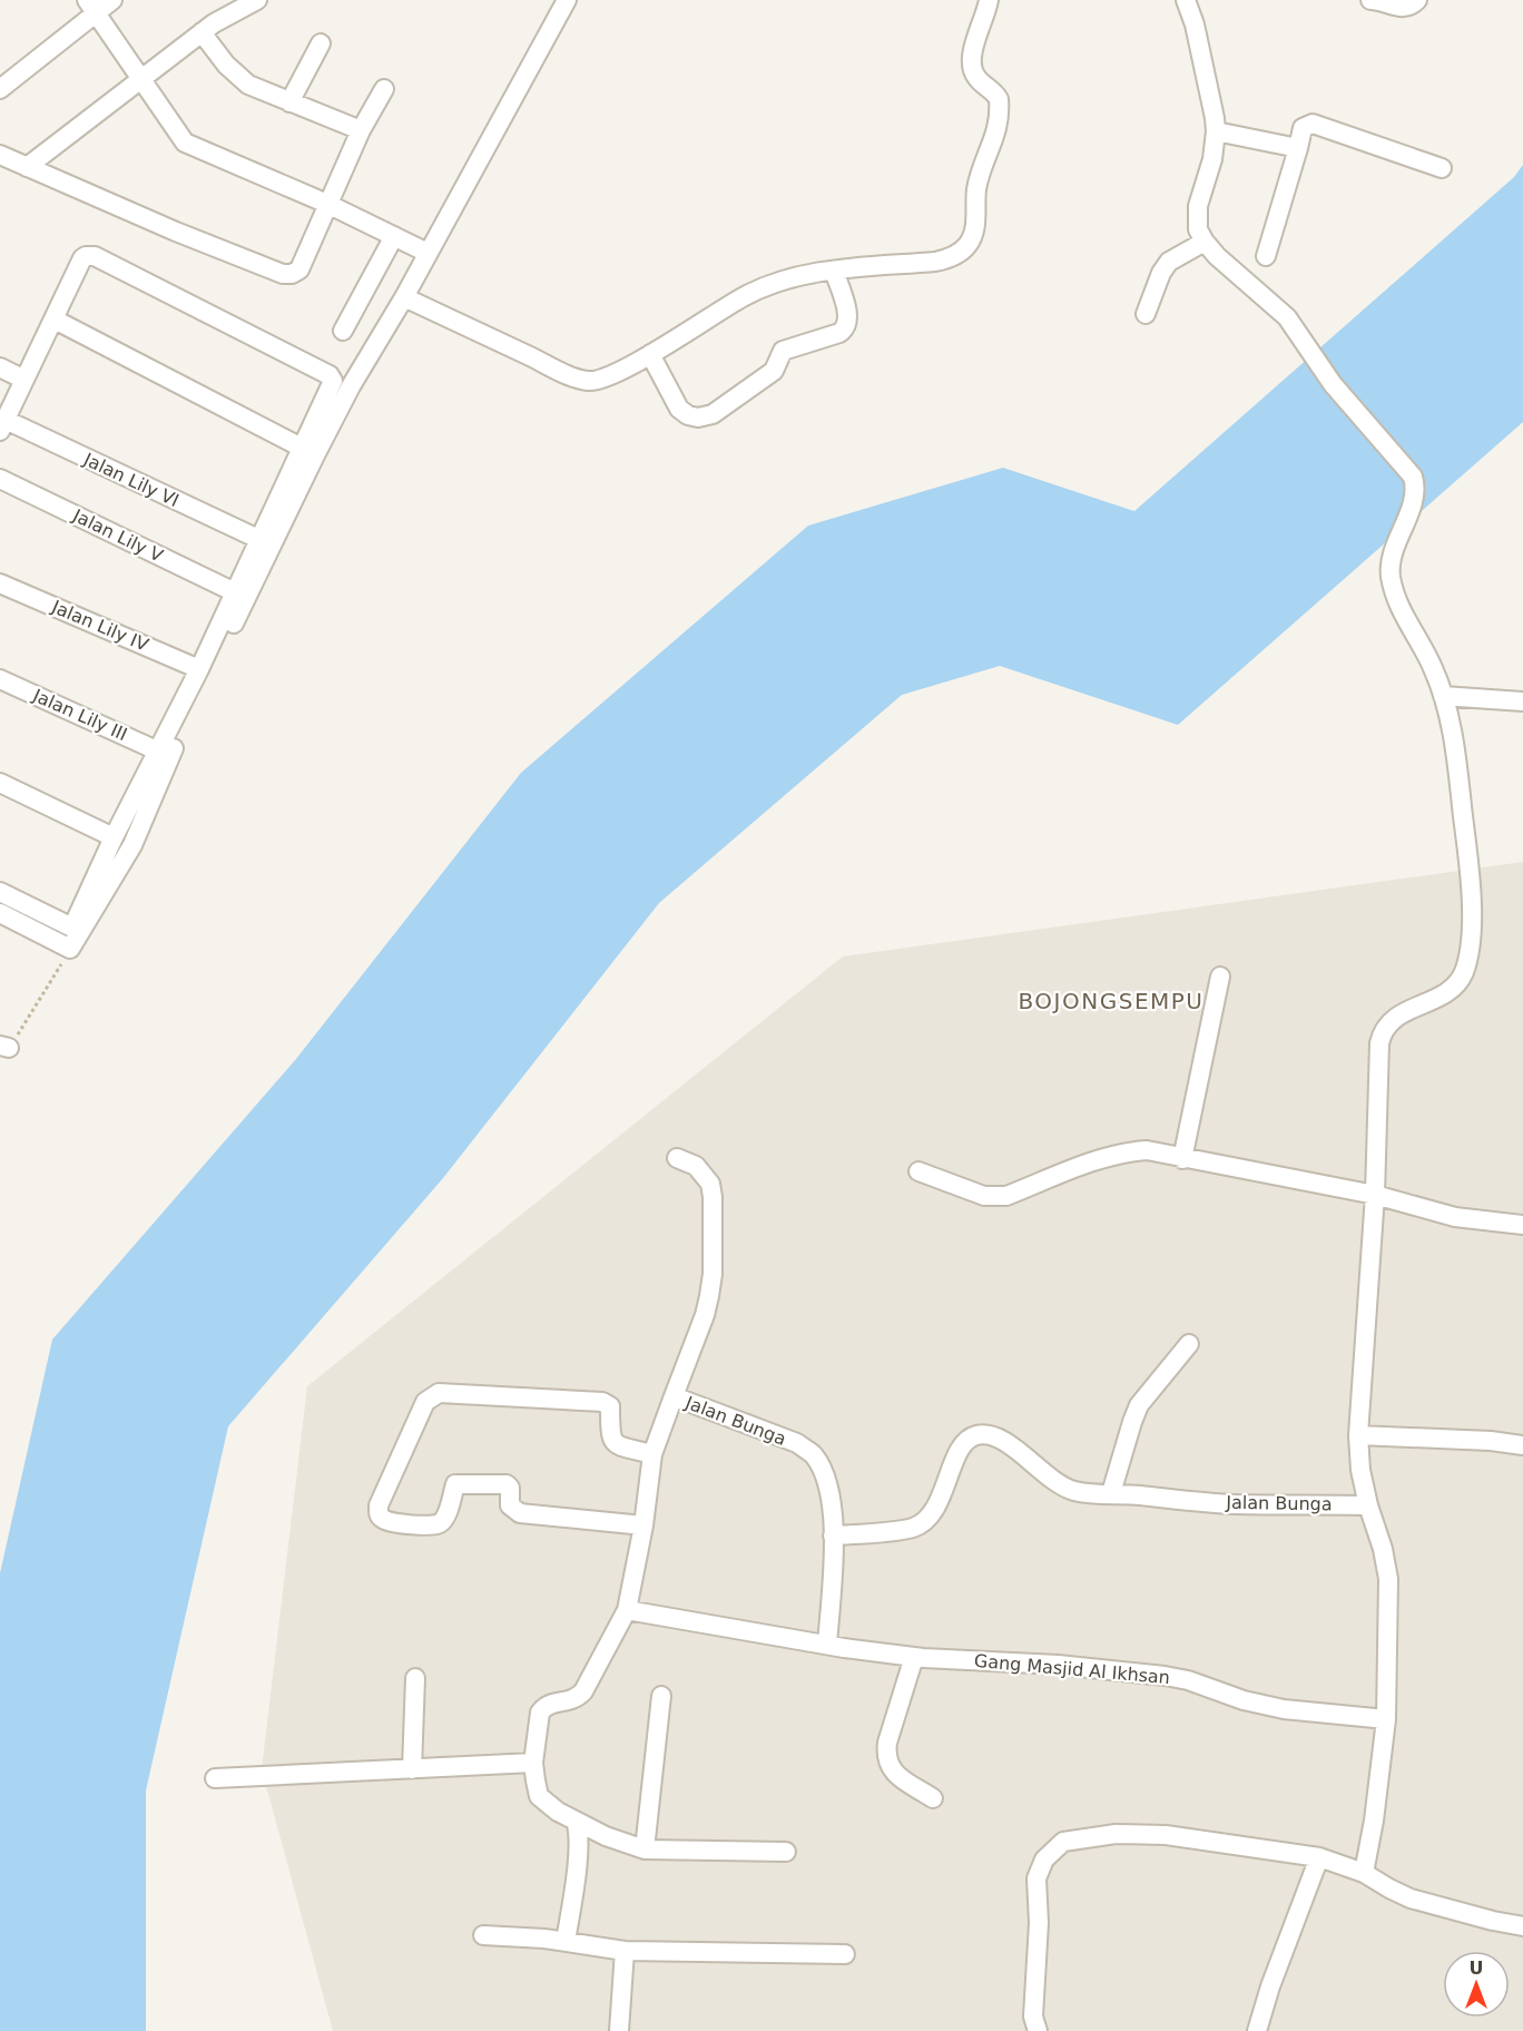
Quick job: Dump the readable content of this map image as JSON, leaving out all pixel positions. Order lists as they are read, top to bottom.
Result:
{
  "streets": {
    "street": [
      "Jalan Lily VI",
      "Jalan Lily V",
      "Jalan Lily IV",
      "Jalan Lily III",
      "Jalan Bunga",
      "Gang Masjid Al Ikhsan"
    ]
  },
  "crossings": [
    ["Jalan Bunga", "Gang Masjid Al Ikhsan"]
  ],
  "districts": ["BOJONGSEMPU"],
  "north": "top"
}
